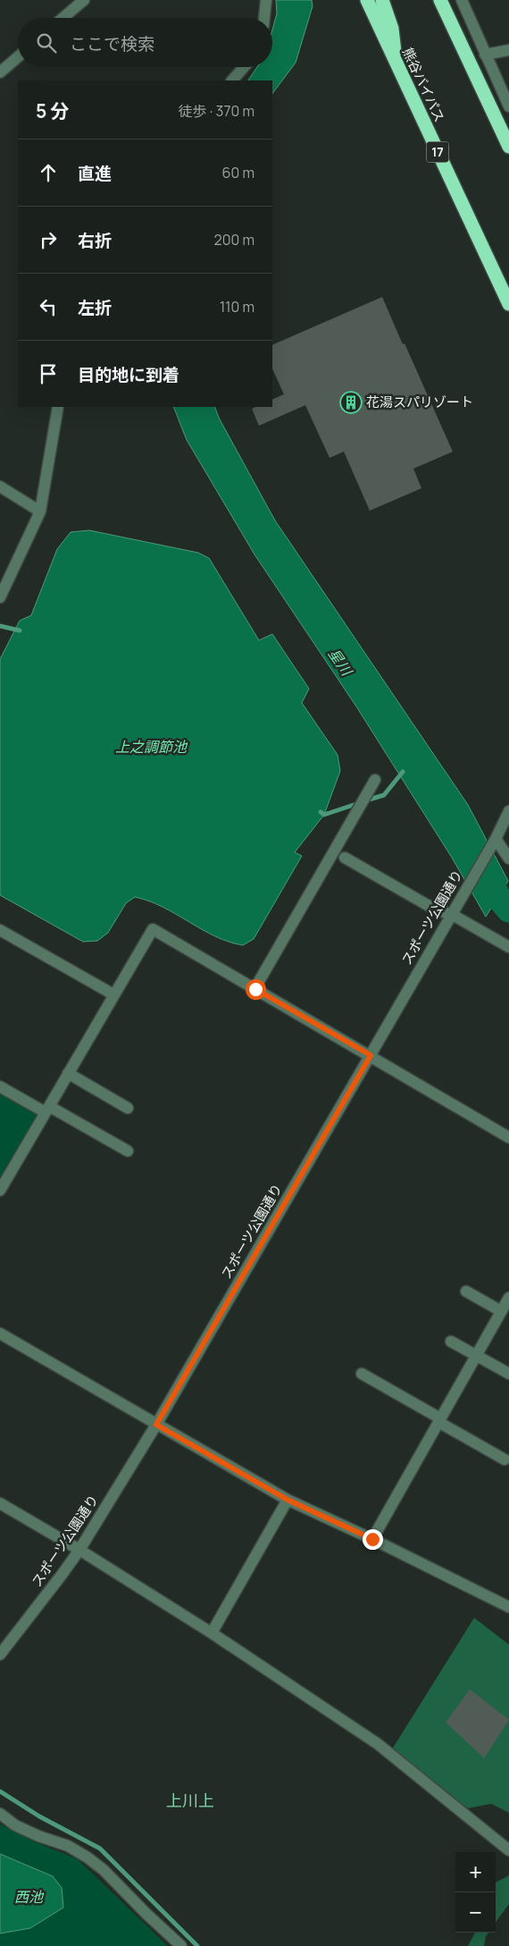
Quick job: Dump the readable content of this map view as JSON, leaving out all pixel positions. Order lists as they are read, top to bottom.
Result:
{
  "streets": {
    "highway": ["熊谷バイパス", "17"],
    "street": ["スポーツ公園通り"]
  },
  "districts": ["上川上"],
  "water": ["星川", "上之調節池", "西池"],
  "places": {
    "building": ["花湯スパリゾート"]
  },
  "page": {
    "search": "ここで検索",
    "heading": ["5 分", "徒歩 · 370 m"],
    "list": [
      ["直進", "60 m"],
      ["右折", "200 m"],
      ["左折", "110 m"],
      "目的地に到着"
    ],
    "map_buttons": ["+", "−"]
  }
}
